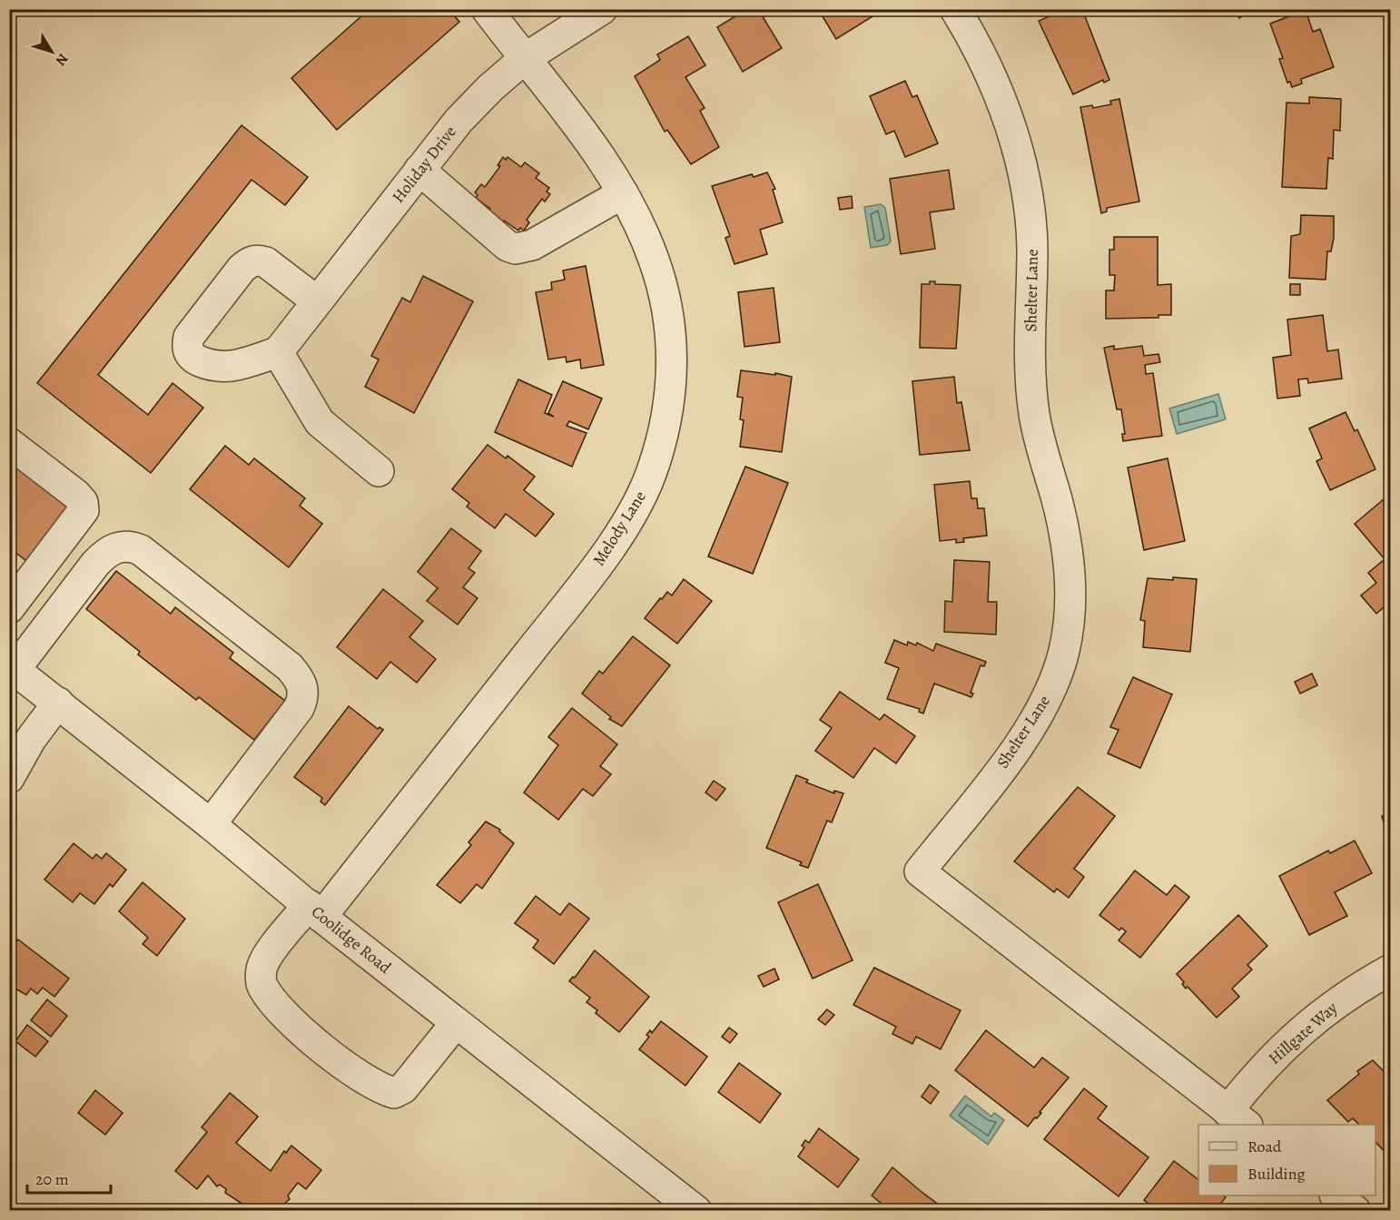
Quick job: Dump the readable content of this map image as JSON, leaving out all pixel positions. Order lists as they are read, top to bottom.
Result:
{
  "streets": {
    "street": [
      "Holiday Drive",
      "Shelter Lane",
      "Melody Lane",
      "Coolidge Road",
      "Hillgate Way"
    ]
  },
  "crossings": [
    ["Holiday Drive", "Melody Lane"],
    ["Shelter Lane", "Hillgate Way"],
    ["Melody Lane", "Coolidge Road"]
  ],
  "legend": ["Road", "Building"],
  "scale_bar": "20 m",
  "north": "bottom right"
}
